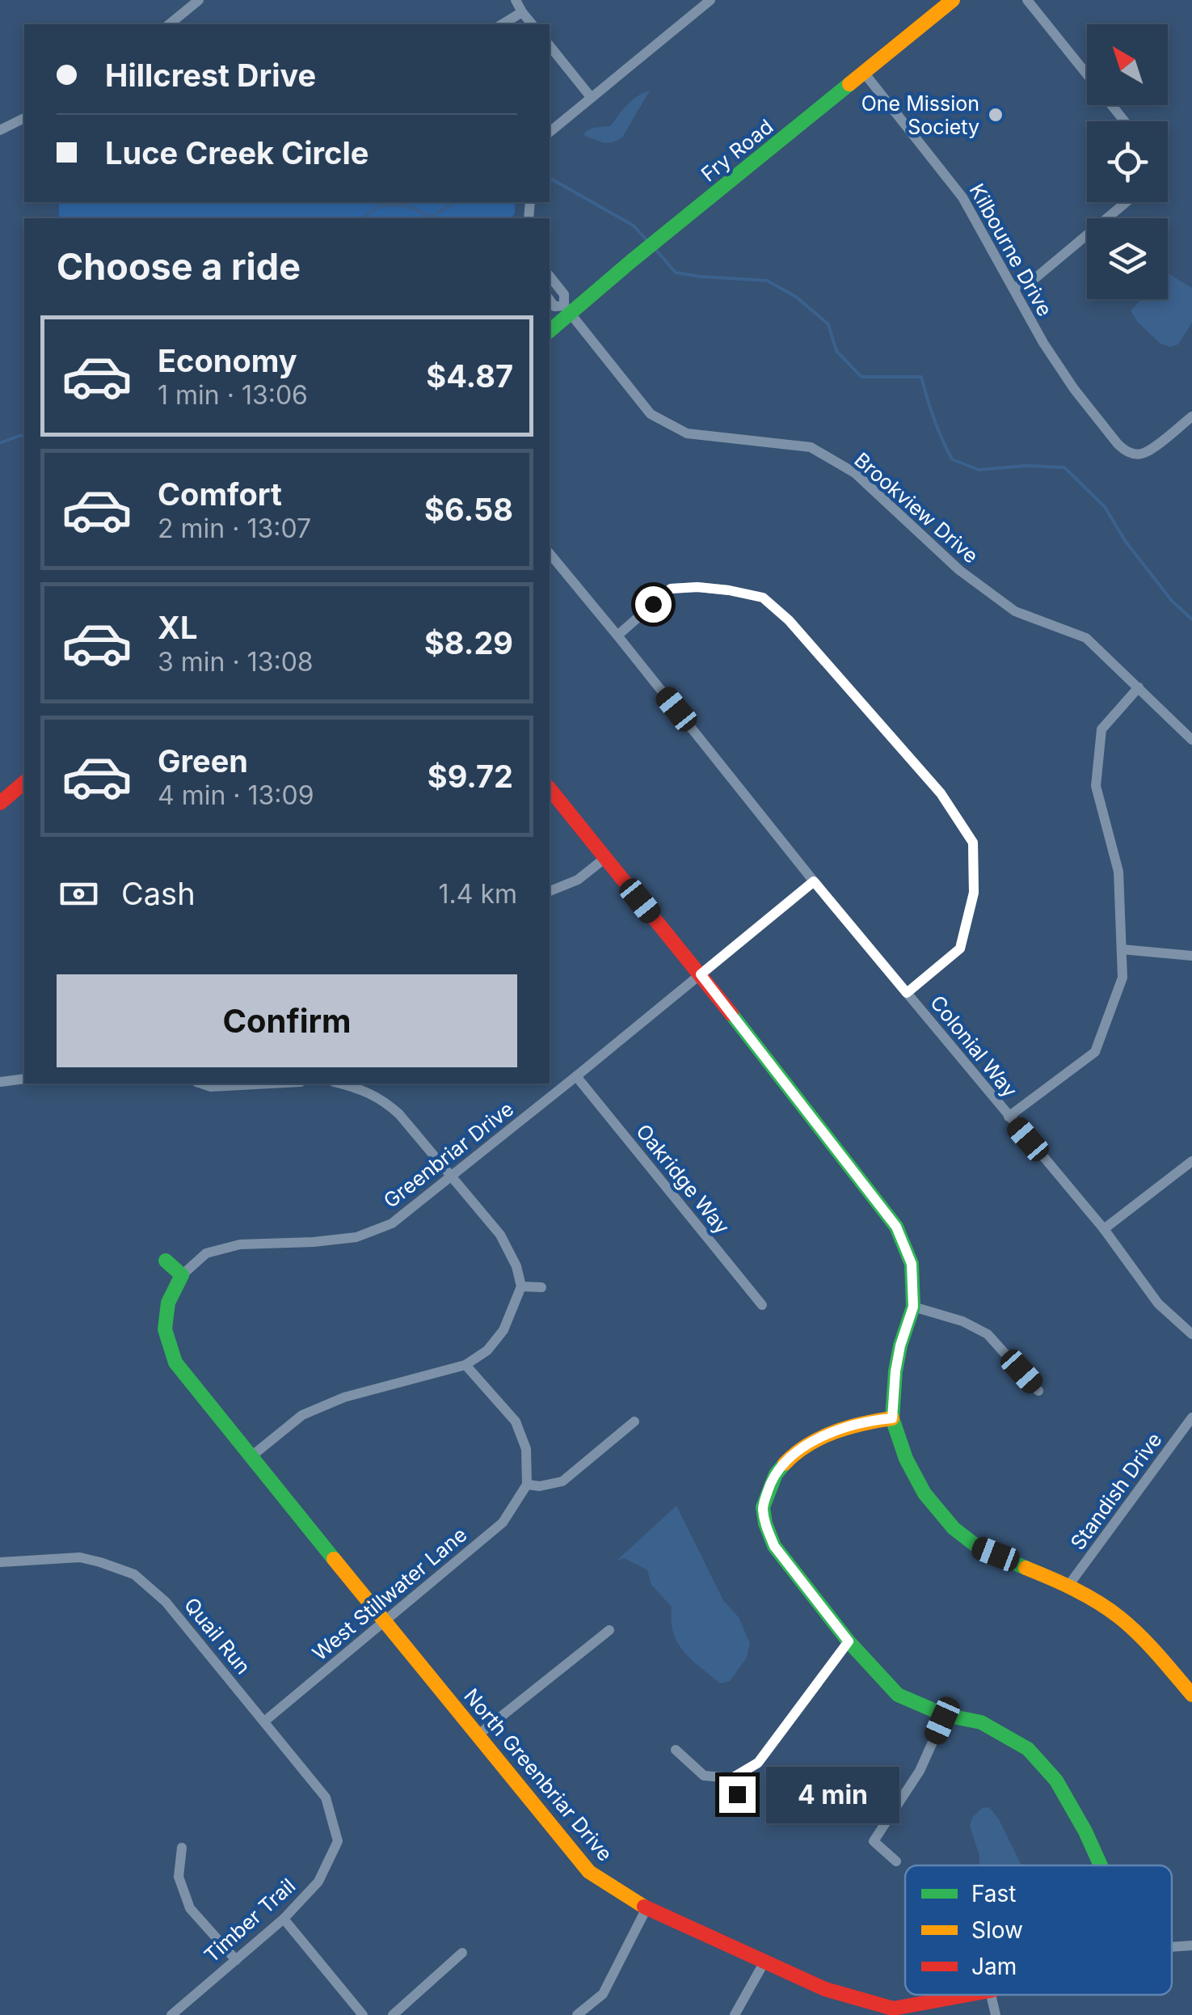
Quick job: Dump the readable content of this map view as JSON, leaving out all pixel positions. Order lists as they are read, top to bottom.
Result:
{
  "streets": {
    "street": [
      "Fry Road",
      "Kilbourne Drive",
      "Brookview Drive",
      "Colonial Way",
      "Greenbriar Drive",
      "Oakridge Way",
      "Standish Drive",
      "West Stillwater Lane",
      "Quail Run",
      "North Greenbriar Drive",
      "Timber Trail"
    ]
  },
  "crossings": [
    ["Fry Road", "Kilbourne Drive"],
    ["Fry Road", "Brookview Drive"],
    ["Colonial Way", "Greenbriar Drive"],
    ["Greenbriar Drive", "Oakridge Way"],
    ["Greenbriar Drive", "North Greenbriar Drive"],
    ["West Stillwater Lane", "Quail Run"],
    ["West Stillwater Lane", "North Greenbriar Drive"],
    ["Quail Run", "Timber Trail"]
  ],
  "places": ["One Mission Society"],
  "legend": ["Fast", "Slow", "Jam"],
  "north": "top left",
  "page": {
    "banner": ["Hillcrest Drive", "Luce Creek Circle"],
    "heading": "Choose a ride",
    "list": [
      {
        "name": "Economy",
        "note": "1 min · 13:06",
        "value": "$4.87"
      },
      {
        "name": "Comfort",
        "note": "2 min · 13:07",
        "value": "$6.58"
      },
      {
        "name": "XL",
        "note": "3 min · 13:08",
        "value": "$8.29"
      },
      {
        "name": "Green",
        "note": "4 min · 13:09",
        "value": "$9.72"
      }
    ],
    "pay": ["Cash", "1.4 km"],
    "buttons": "Confirm",
    "bubble": "4 min"
  }
}
